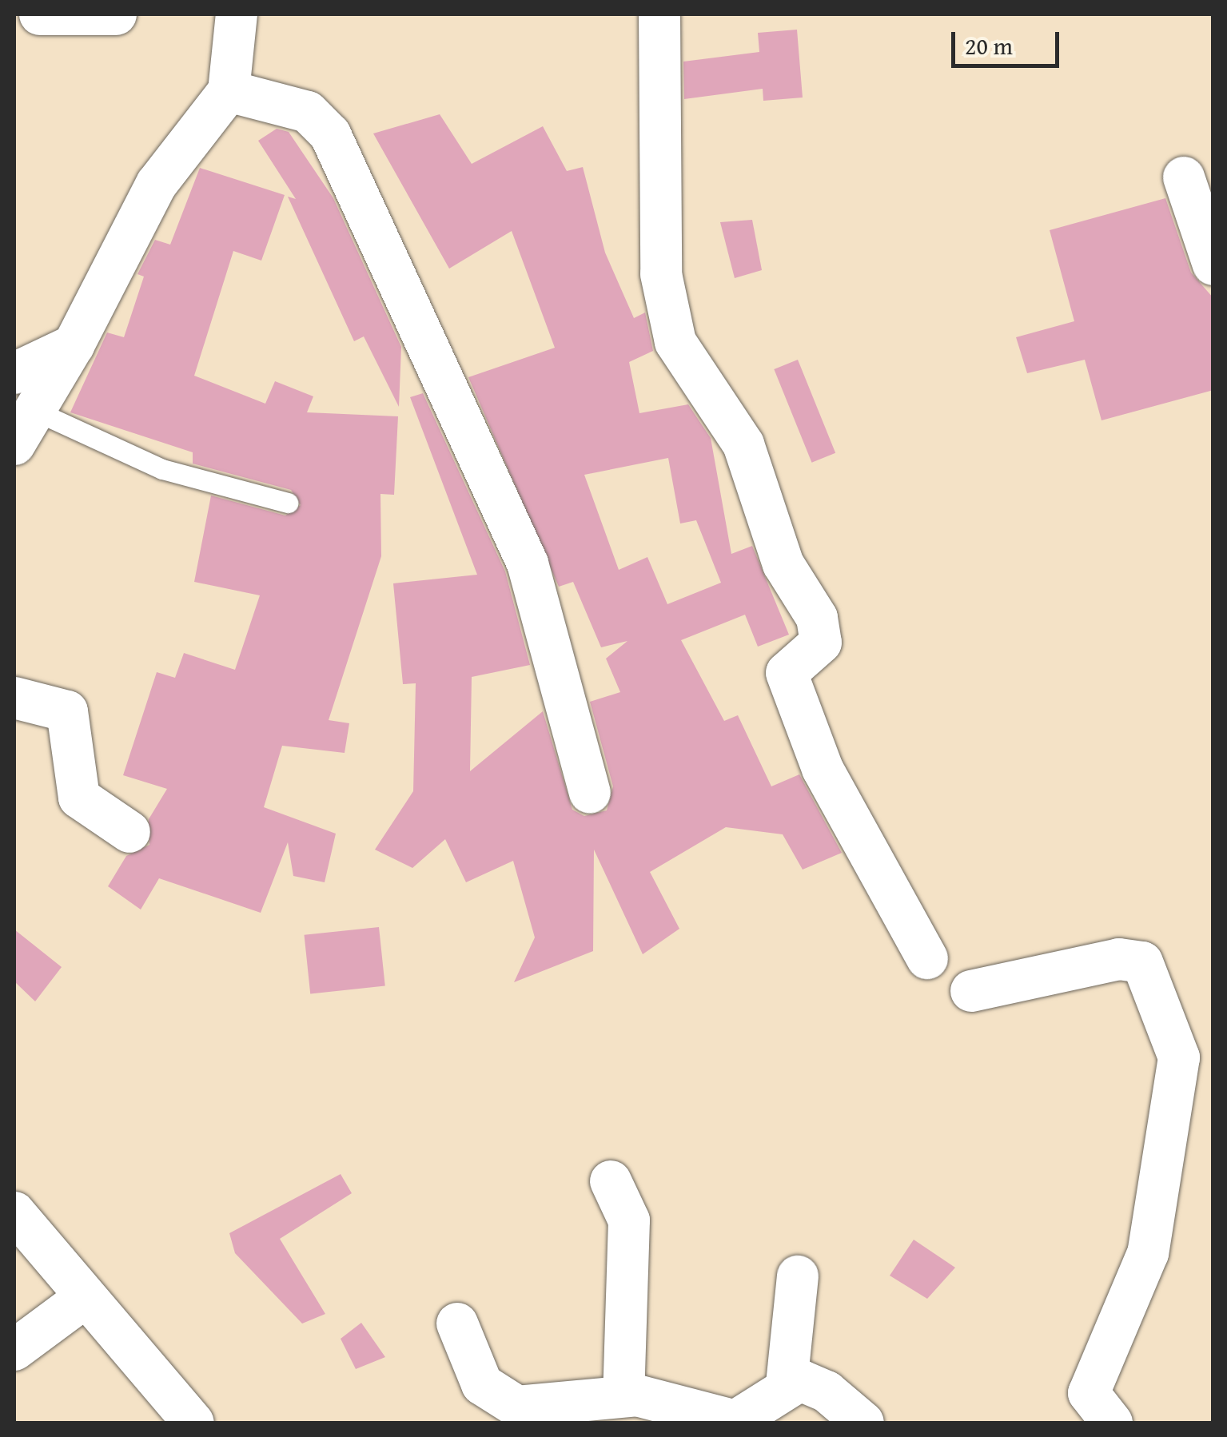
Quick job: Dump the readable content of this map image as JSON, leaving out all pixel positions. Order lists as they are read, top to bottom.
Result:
{
  "scale_bar": "20 m"
}
